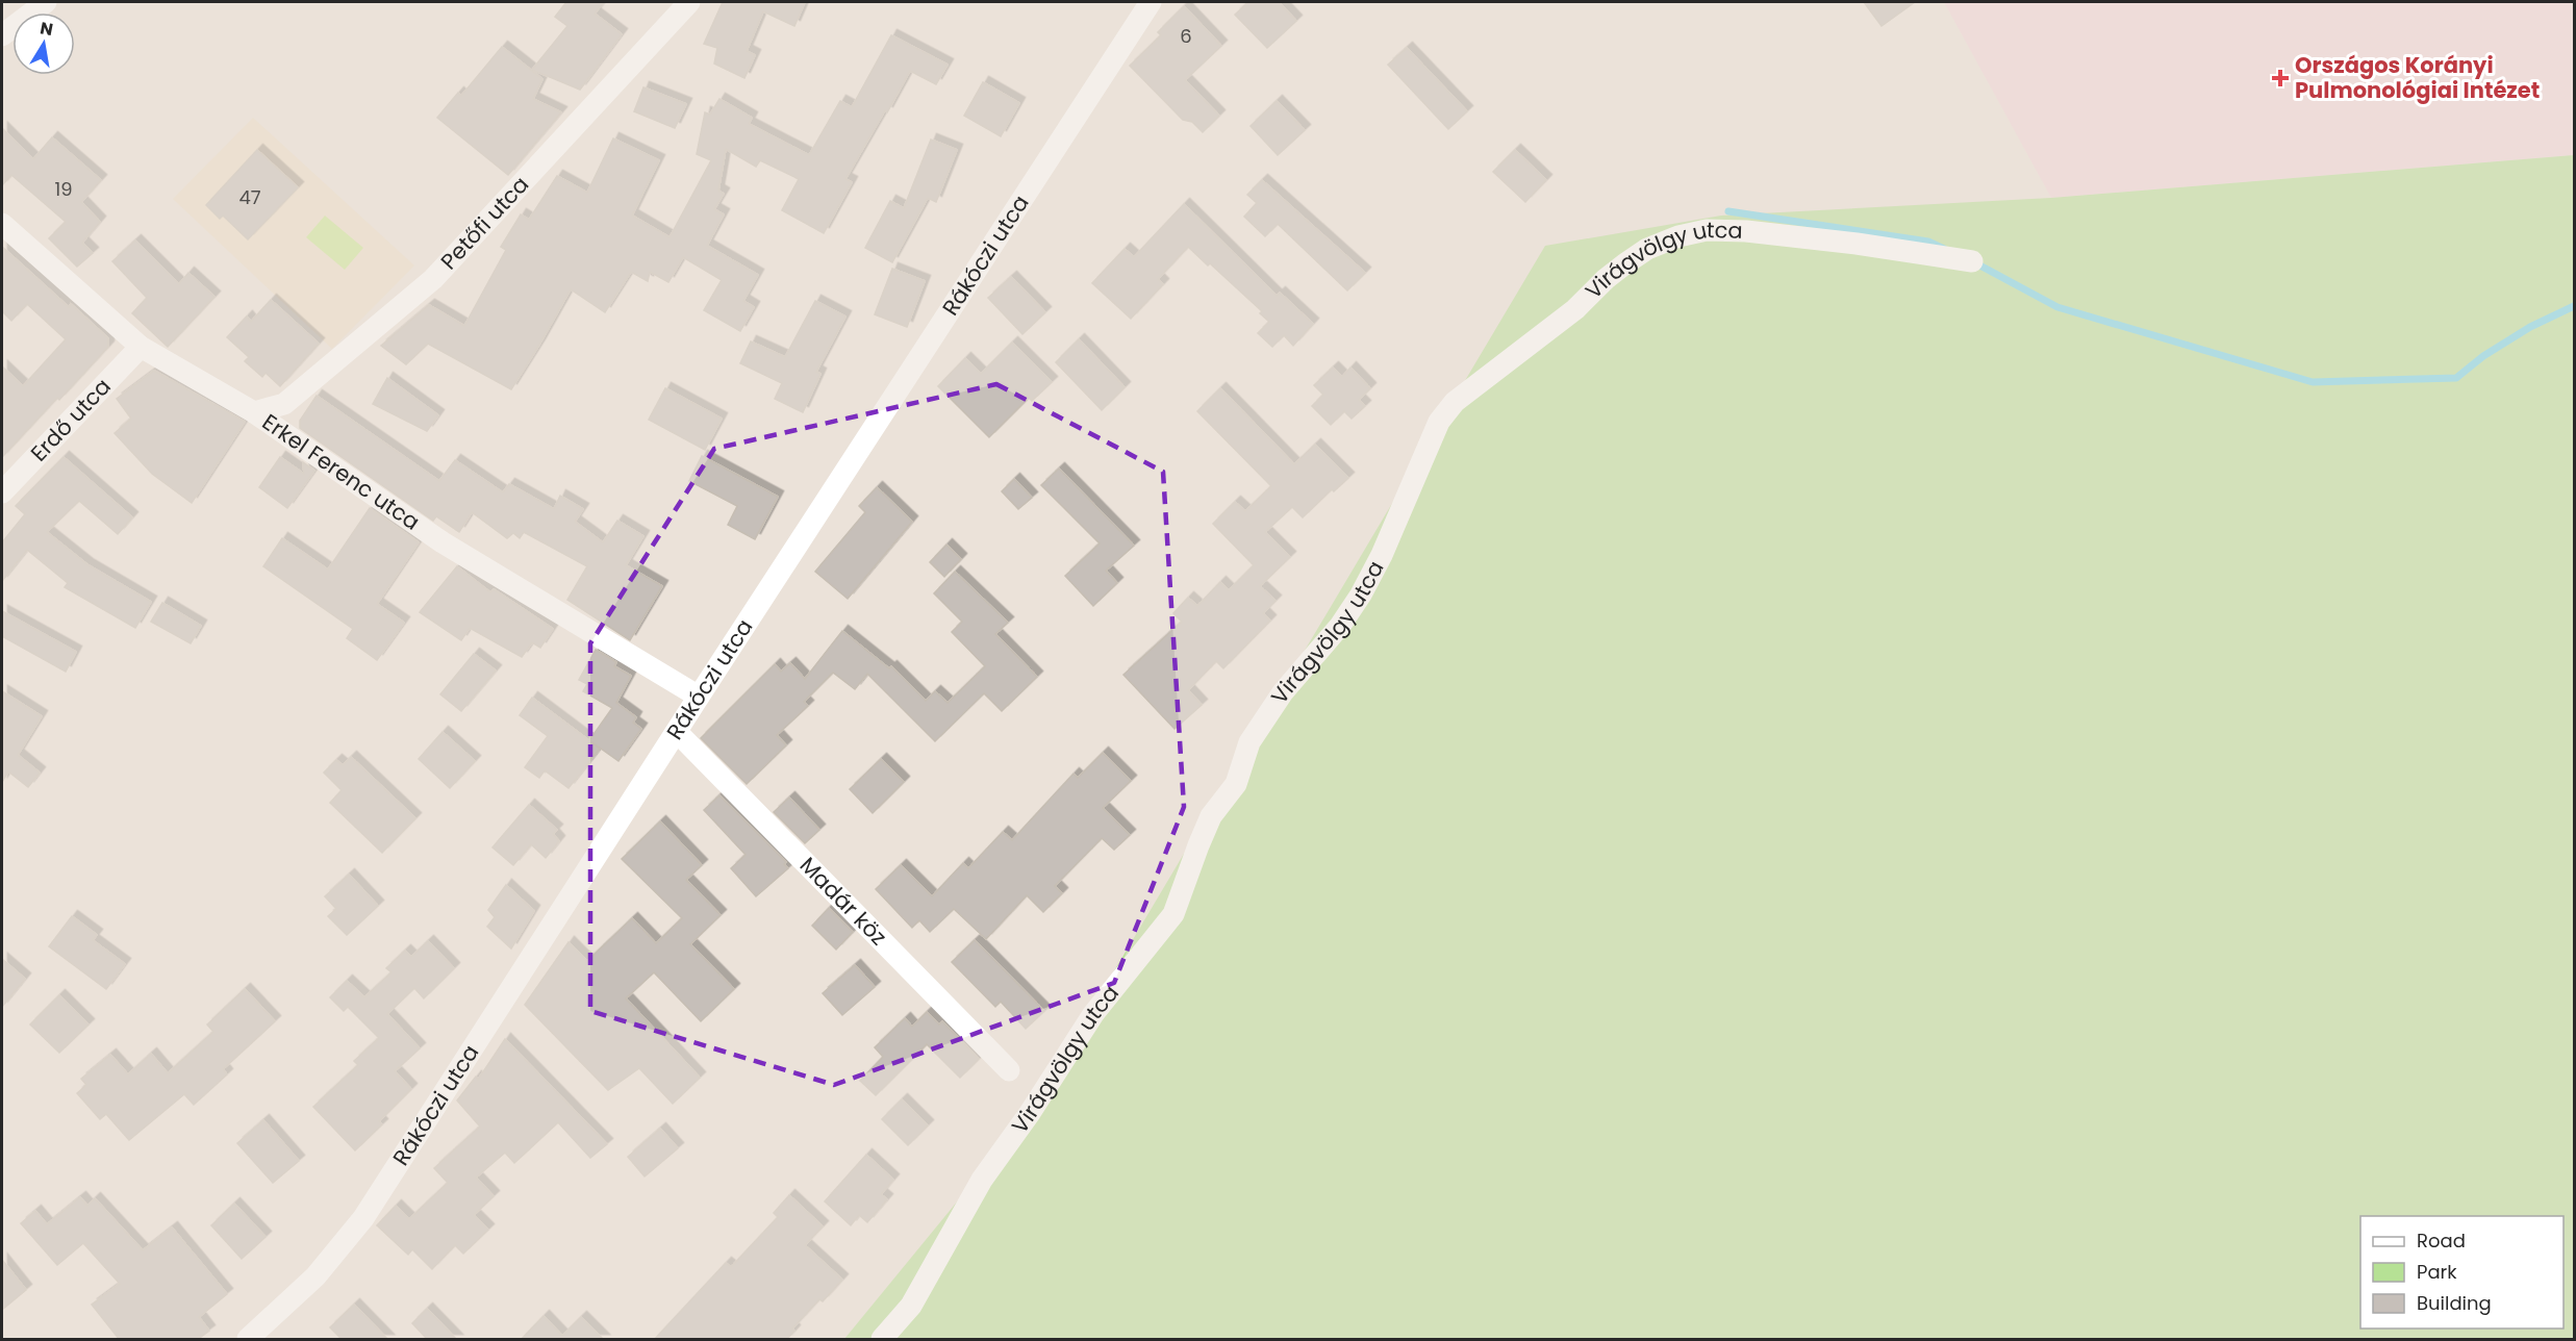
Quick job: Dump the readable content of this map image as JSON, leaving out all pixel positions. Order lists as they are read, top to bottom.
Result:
{
  "streets": {
    "street": [
      "Petőfi utca",
      "Rákóczi utca",
      "Virágvölgy utca",
      "Erdő utca",
      "Erkel Ferenc utca",
      "Madár köz"
    ]
  },
  "crossings": [
    ["Petőfi utca", "Erkel Ferenc utca"],
    ["Rákóczi utca", "Erkel Ferenc utca"],
    ["Rákóczi utca", "Madár köz"],
    ["Erdő utca", "Erkel Ferenc utca"]
  ],
  "places": {
    "health": ["Országos Korányi Pulmonológiai Intézet"]
  },
  "house_numbers": ["6", "19", "47"],
  "legend": ["Road", "Park", "Building"],
  "north": "top"
}
